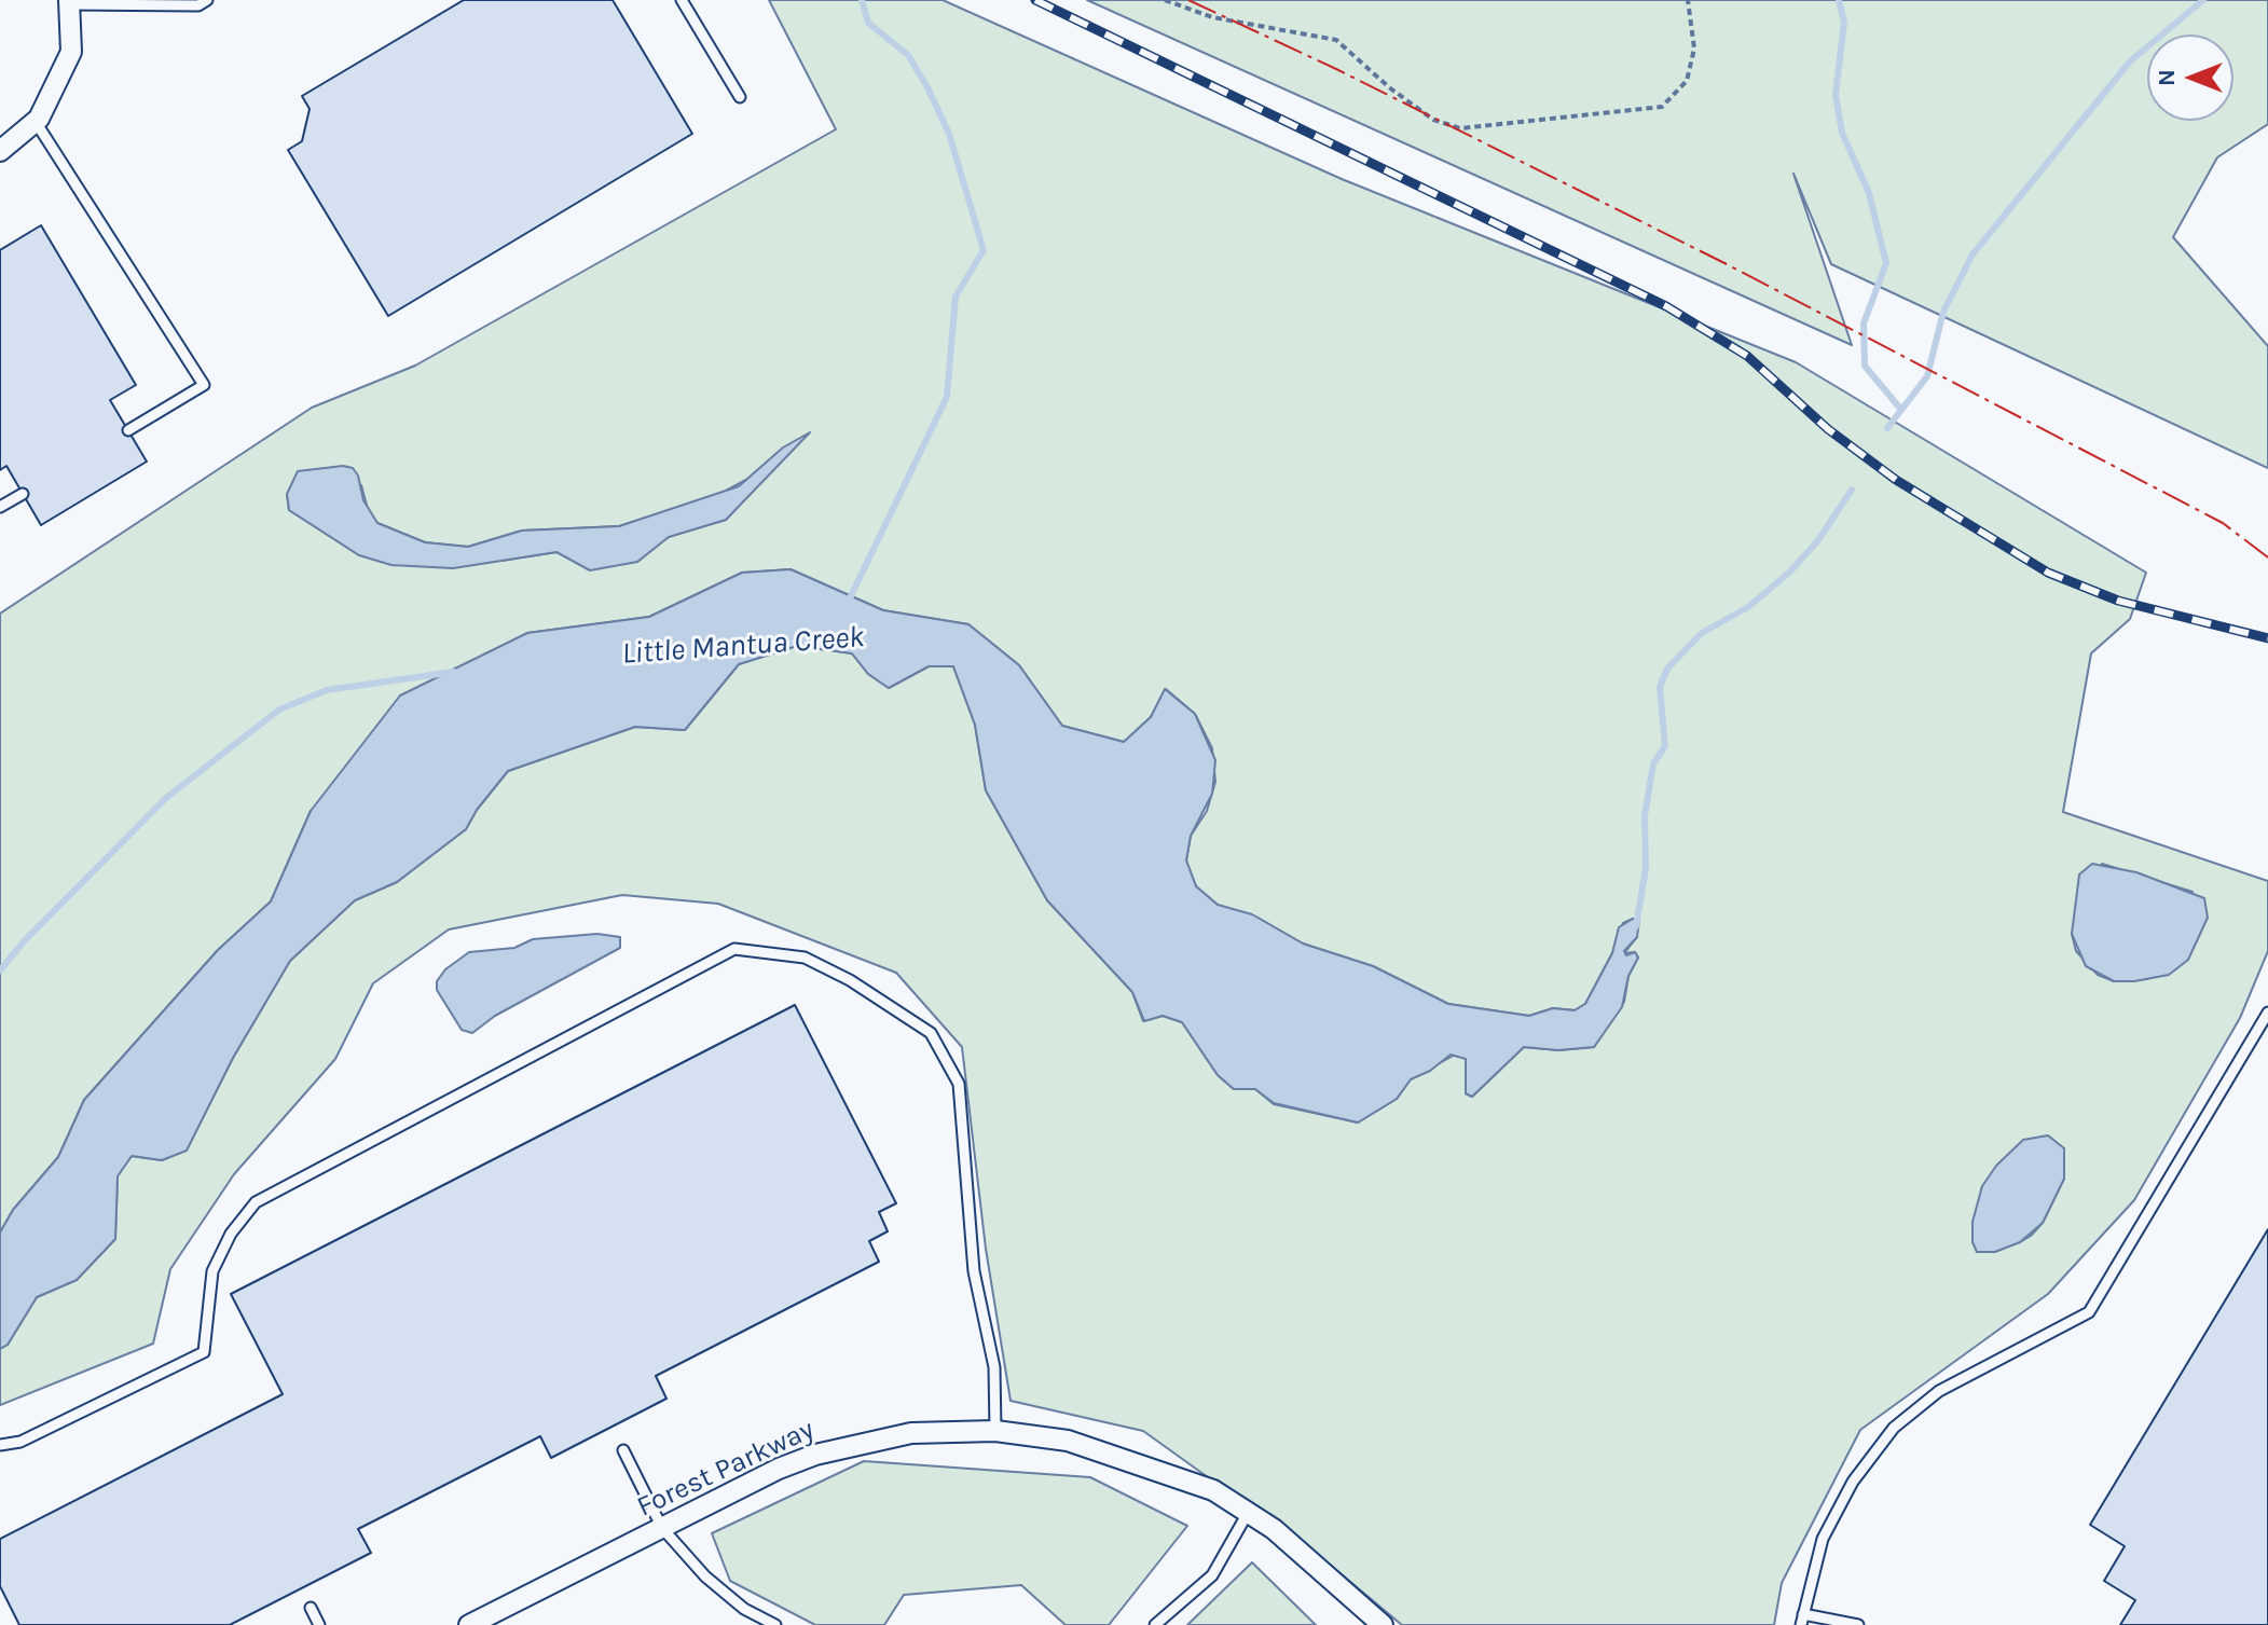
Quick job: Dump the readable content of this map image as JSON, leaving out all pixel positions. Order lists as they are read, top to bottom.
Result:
{
  "streets": {
    "street": ["Forest Parkway"]
  },
  "water": ["Little Mantua Creek"],
  "north": "left"
}
